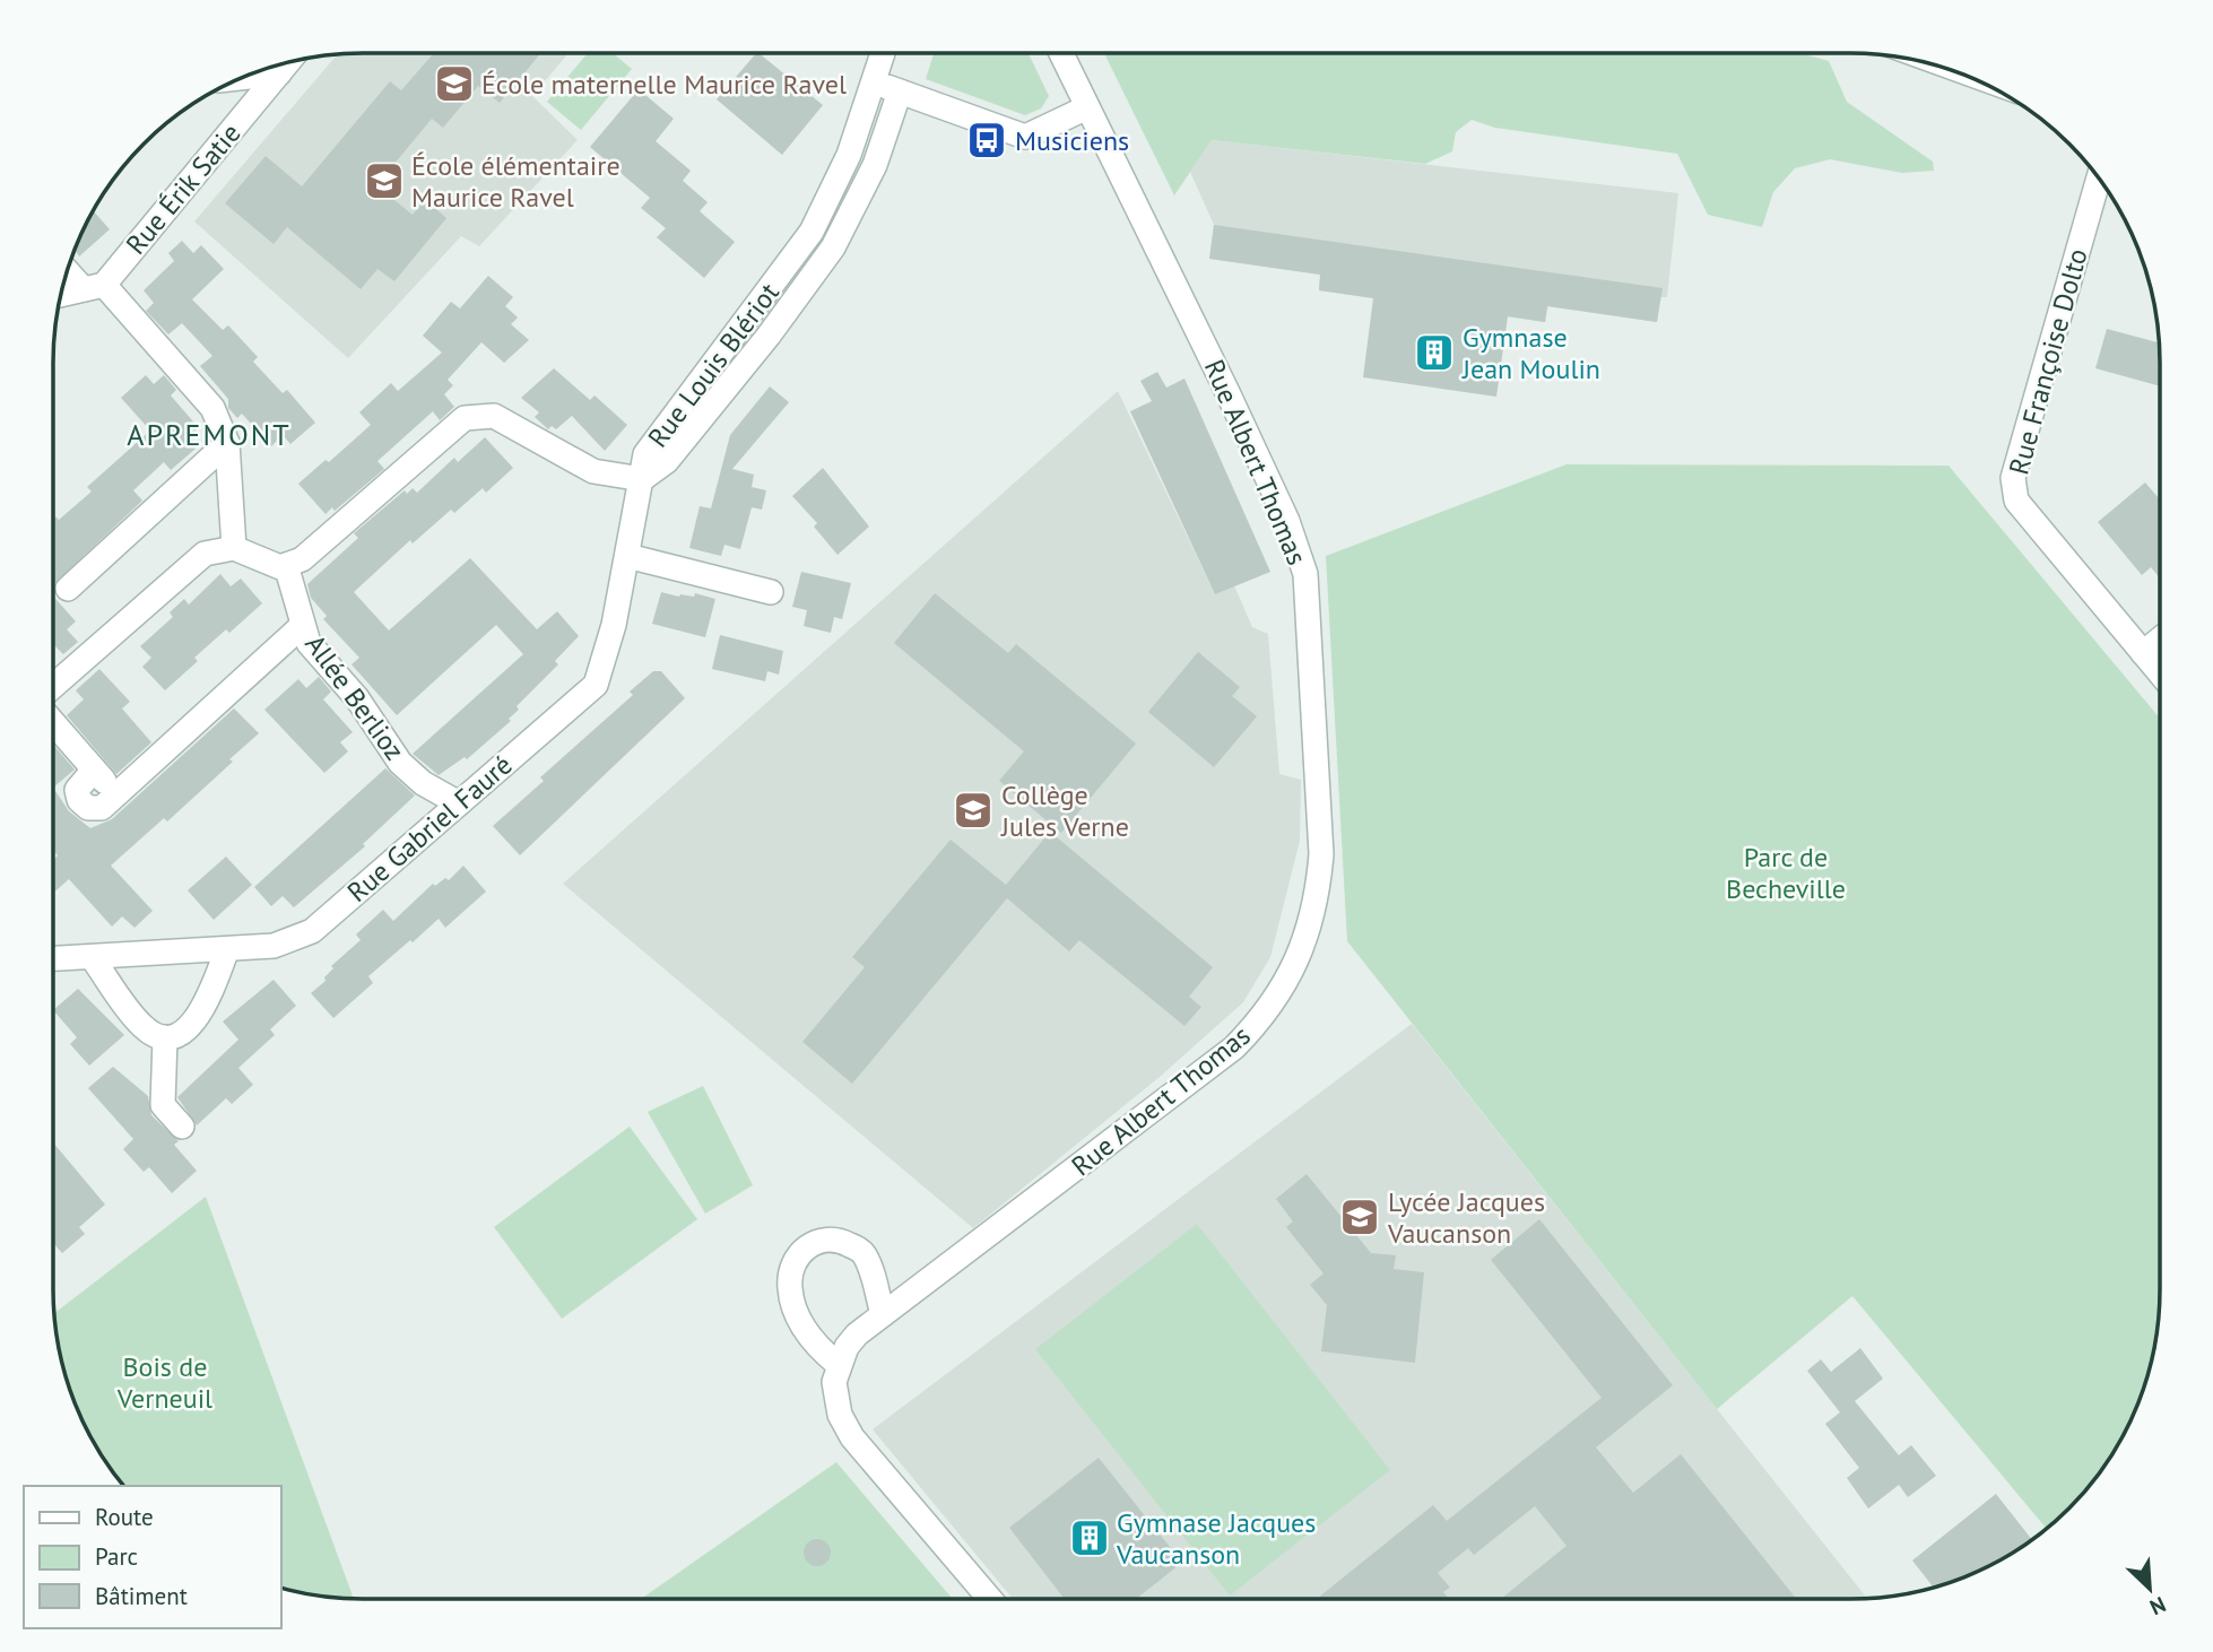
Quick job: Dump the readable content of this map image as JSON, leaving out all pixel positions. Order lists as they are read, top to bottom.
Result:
{
  "streets": {
    "street": [
      "Rue Érik Satie",
      "Rue Françoise Dolto",
      "Rue Louis Blériot",
      "Rue Albert Thomas",
      "Allée Berlioz",
      "Rue Gabriel Fauré"
    ]
  },
  "crossings": [
    ["Rue Louis Blériot", "Rue Gabriel Fauré"],
    ["Allée Berlioz", "Rue Gabriel Fauré"]
  ],
  "districts": ["APREMONT"],
  "parks": ["Parc de Becheville", "Bois de Verneuil"],
  "places": {
    "school or university": [
      "École maternelle Maurice Ravel",
      "École élémentaire Maurice Ravel",
      "Collège Jules Verne",
      "Lycée Jacques Vaucanson"
    ],
    "bus stop": ["Musiciens"],
    "building": ["Gymnase Jean Moulin", "Gymnase Jacques Vaucanson"]
  },
  "legend": ["Route", "Parc", "Bâtiment"],
  "north": "bottom right"
}
